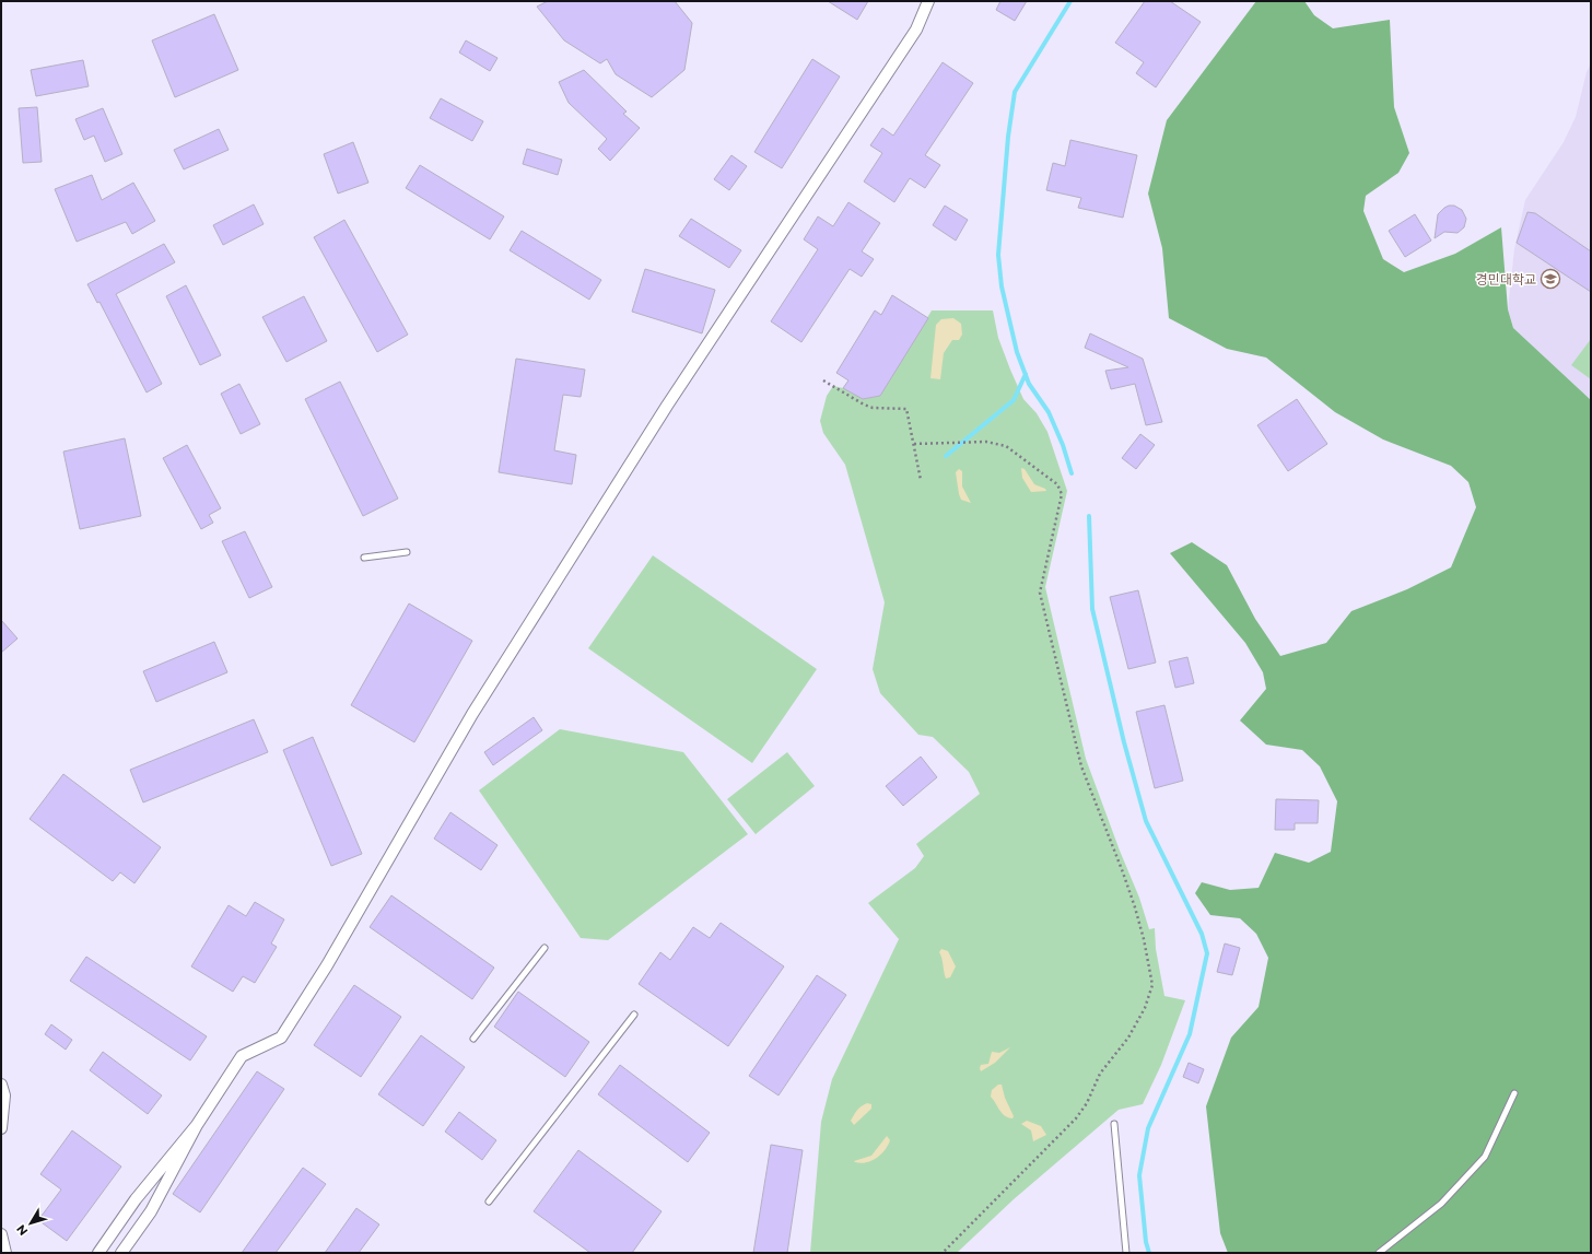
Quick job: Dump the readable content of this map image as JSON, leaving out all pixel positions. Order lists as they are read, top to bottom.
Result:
{
  "places": {
    "school or university": ["경민대학교"]
  },
  "north": "bottom left"
}
